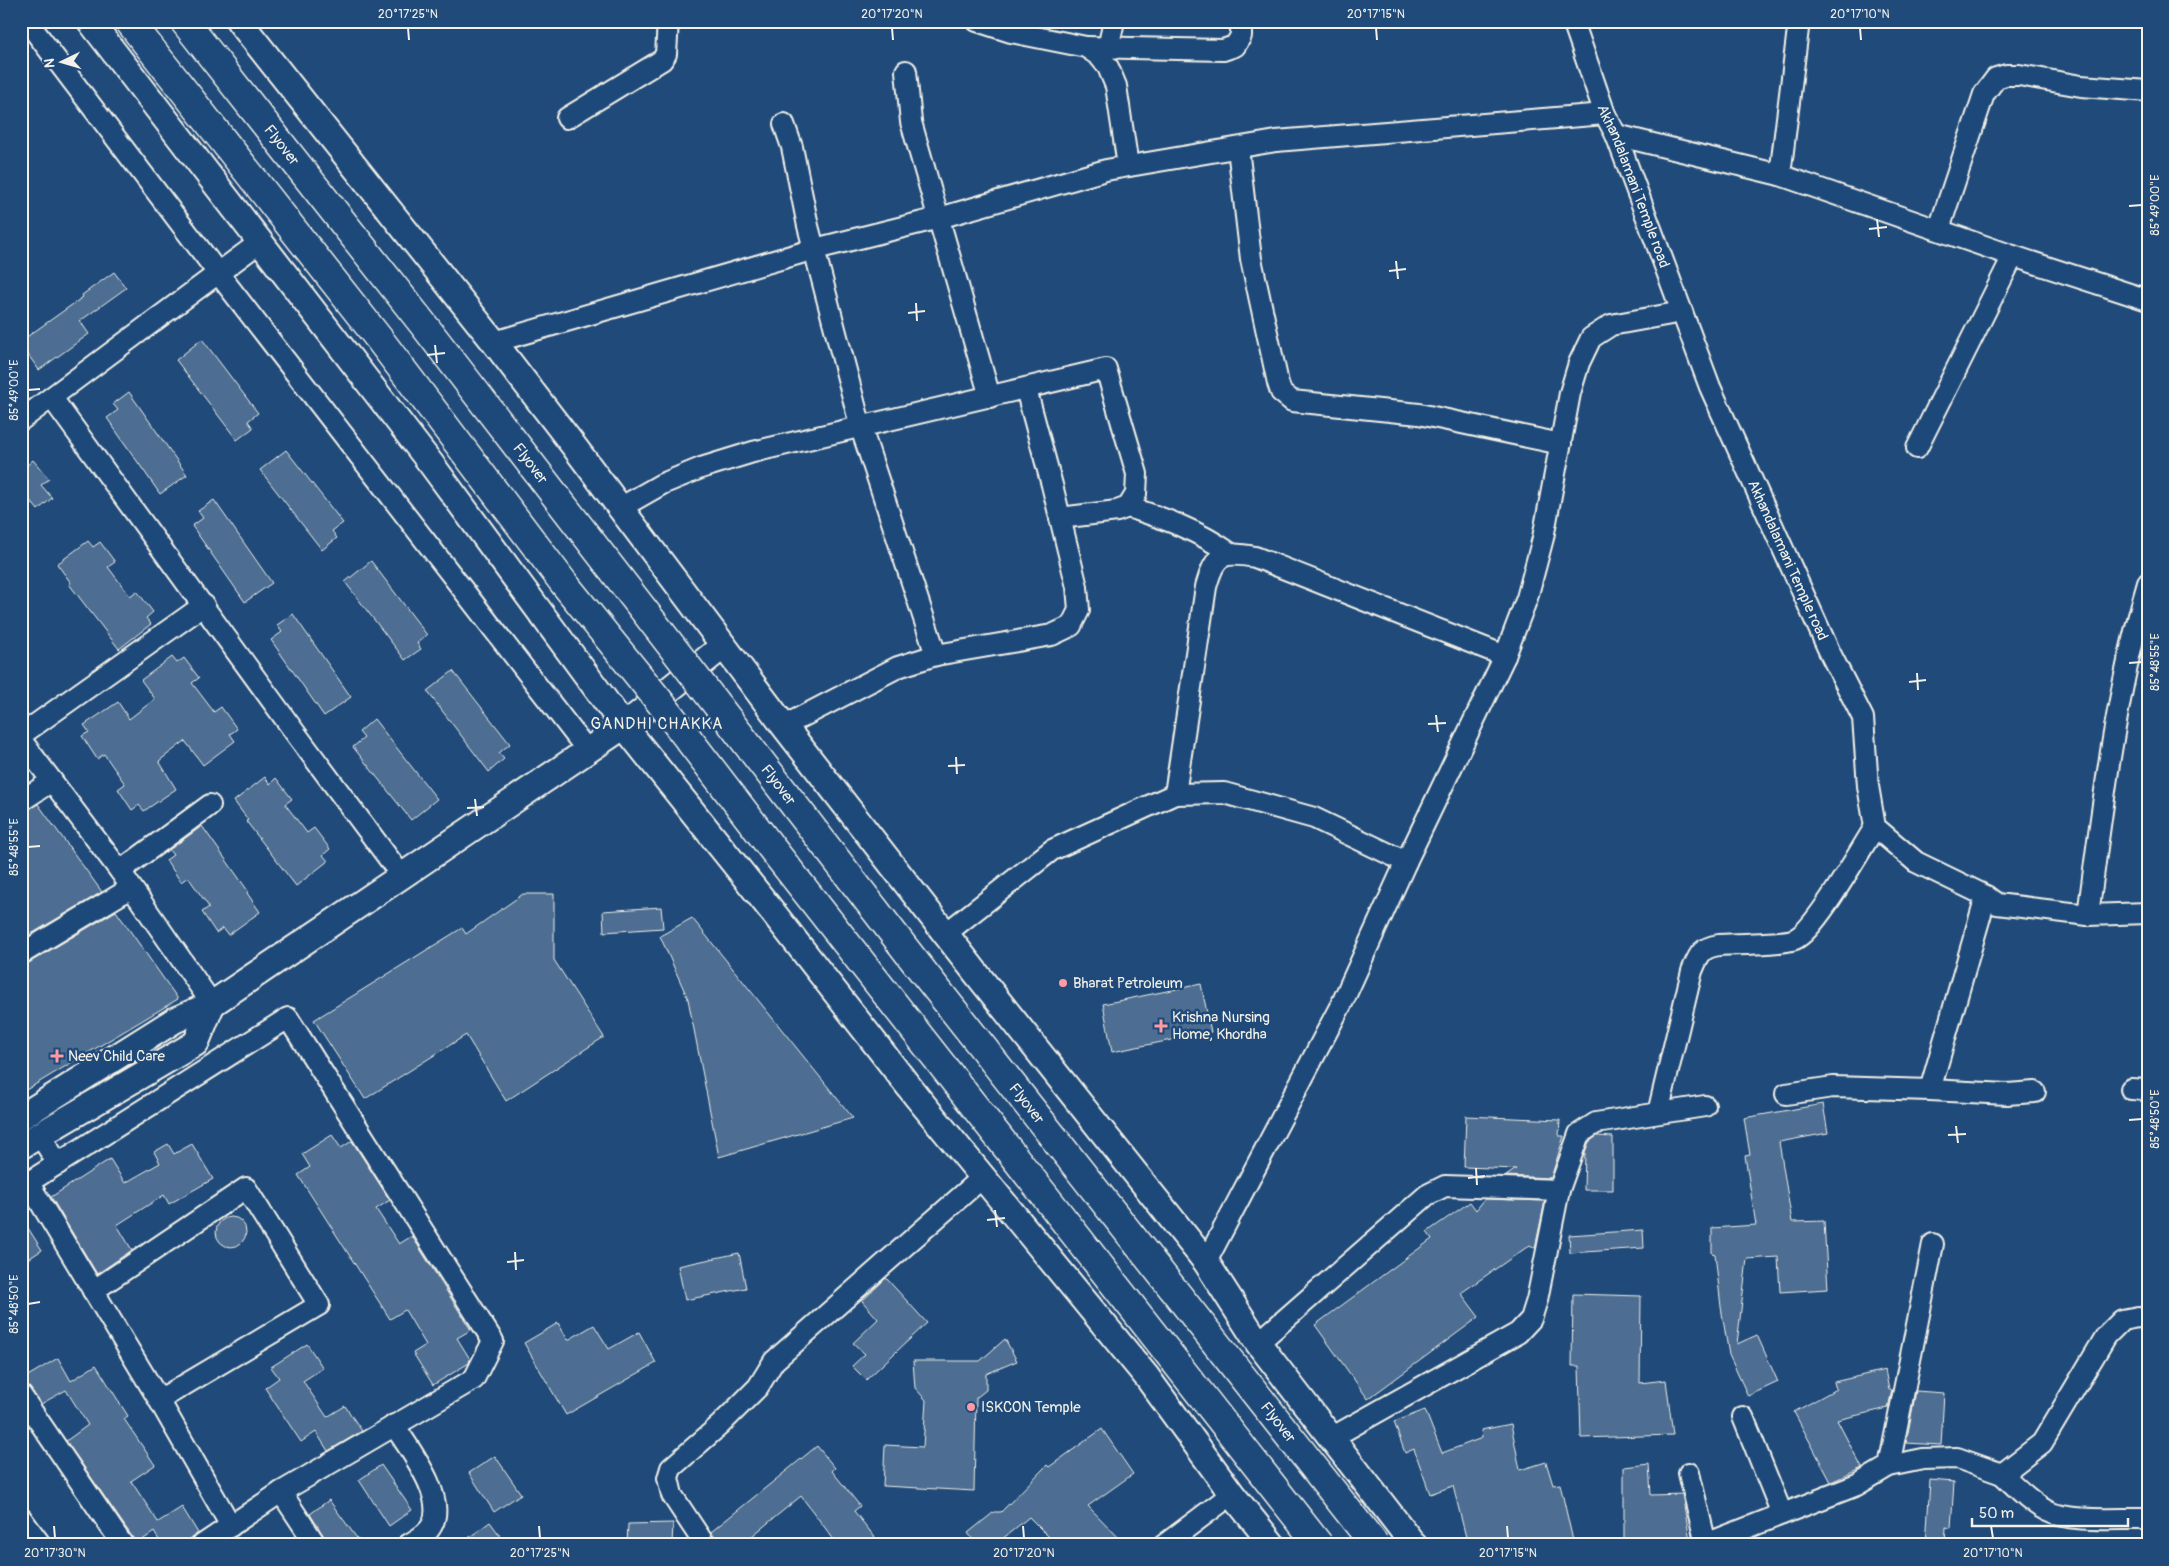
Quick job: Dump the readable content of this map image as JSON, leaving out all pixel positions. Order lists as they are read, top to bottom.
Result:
{
  "streets": {
    "highway": ["Flyover"],
    "street": ["Akhandalamani Temple road"]
  },
  "districts": ["GANDHI CHAKKA"],
  "places": {
    "other": ["Bharat Petroleum", "ISKCON Temple"],
    "health": ["Krishna Nursing Home, Khordha", "Neev Child Care"]
  },
  "scale_bar": "50 m",
  "north": "left",
  "coordinates": [
    "20°17'25\"N",
    "20°17'20\"N",
    "20°17'15\"N",
    "20°17'10\"N",
    "85°49'00\"E",
    "85°48'55\"E",
    "85°48'50\"E",
    "20°17'30\"N"
  ]
}
